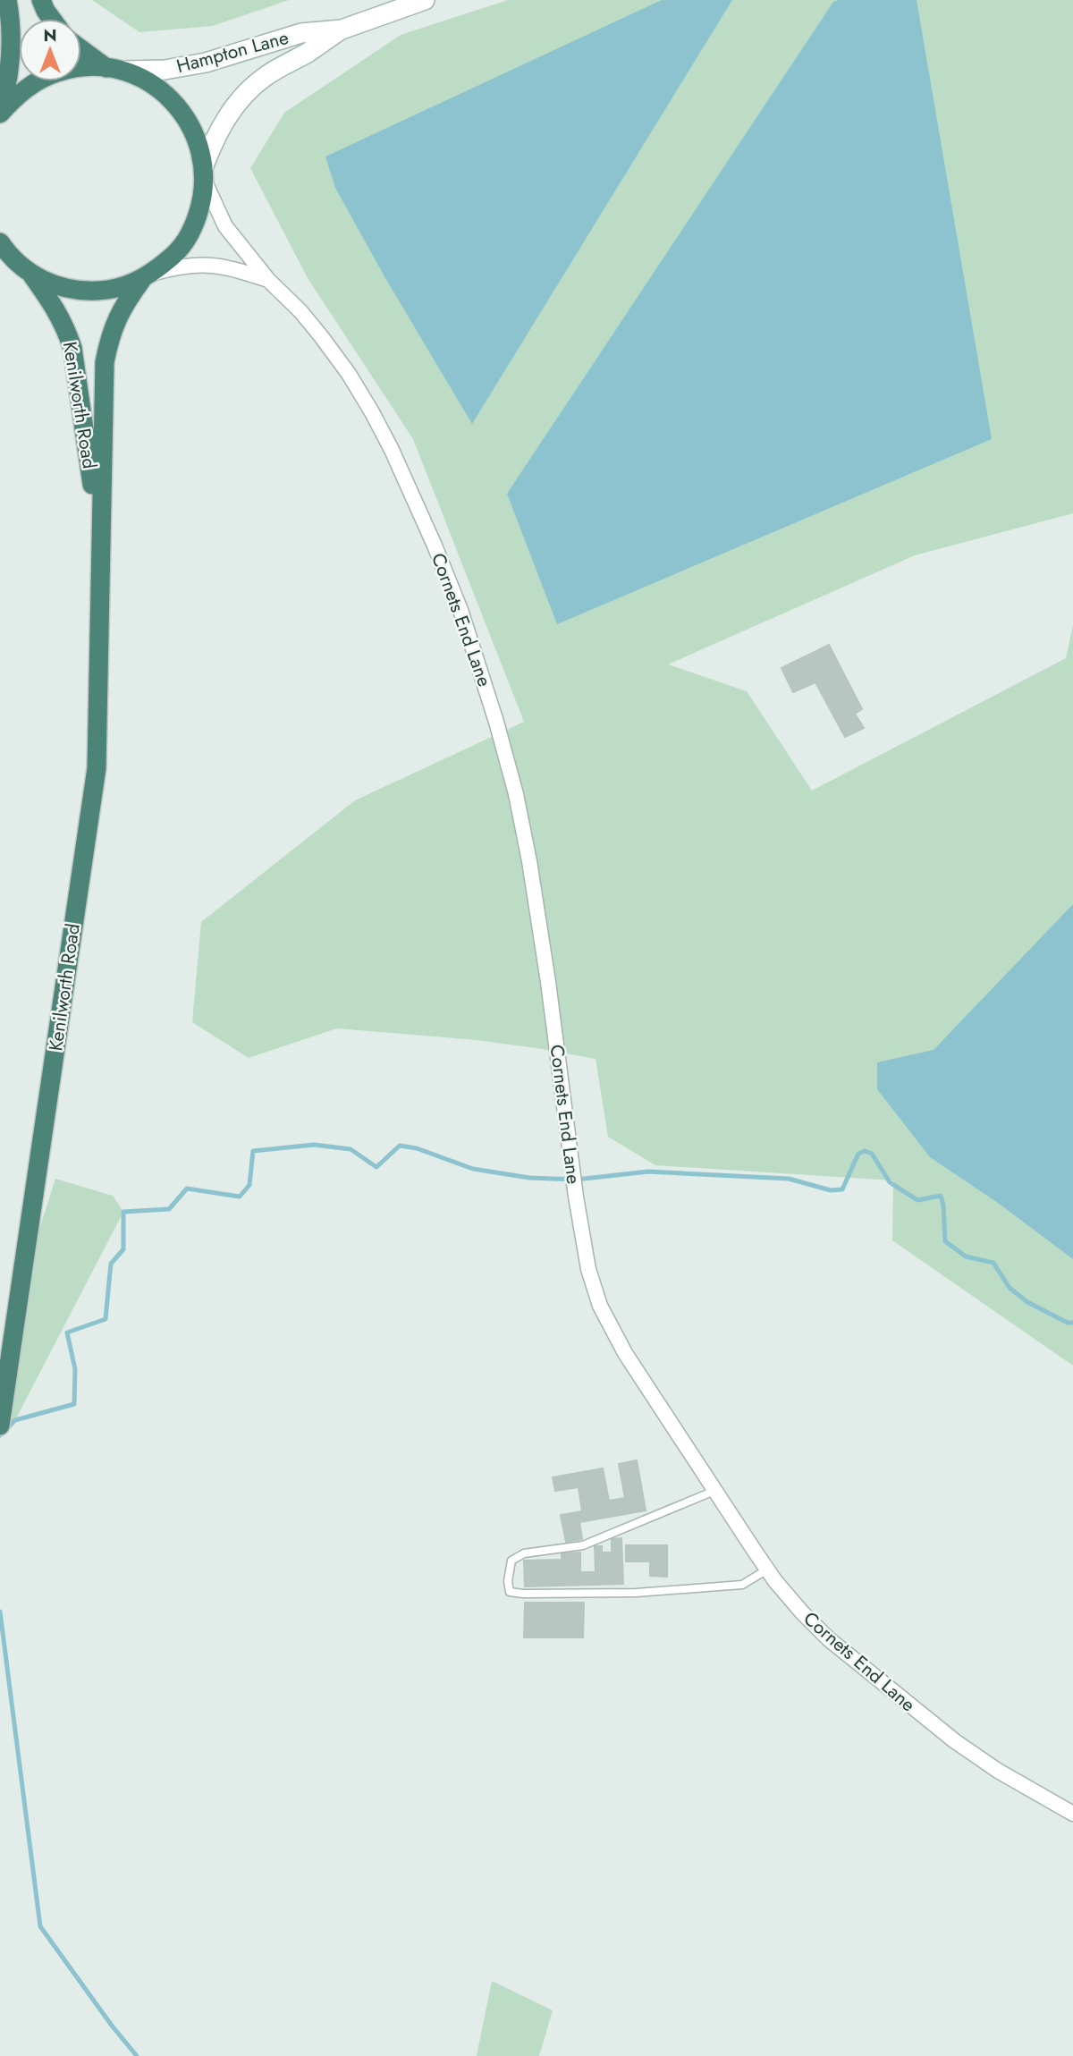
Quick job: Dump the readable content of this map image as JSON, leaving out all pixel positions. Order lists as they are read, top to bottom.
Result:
{
  "streets": {
    "highway": ["Kenilworth Road"],
    "main road": ["Hampton Lane"],
    "street": ["Cornets End Lane"]
  },
  "crossings": [
    ["Hampton Lane", "Cornets End Lane"],
    ["Kenilworth Road", "Cornets End Lane"]
  ],
  "north": "top"
}
